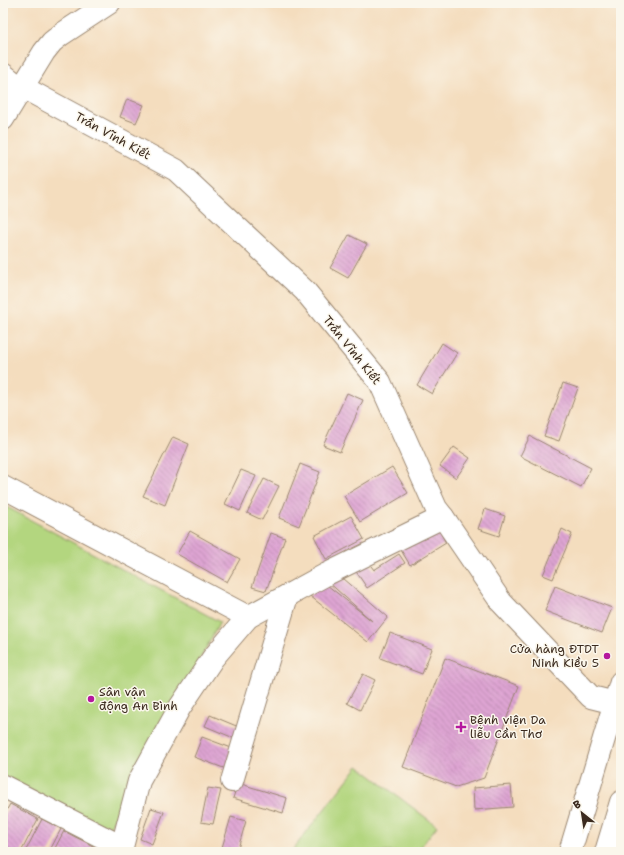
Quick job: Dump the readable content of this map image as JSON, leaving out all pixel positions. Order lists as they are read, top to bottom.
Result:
{
  "streets": {
    "main road": ["Trần Vĩnh Kiết"]
  },
  "places": {
    "other": ["Cửa hàng ĐTDT Ninh Kiều 5", "Sân vận động An Bình"],
    "health": ["Bệnh viện Da liễu Cần Thơ"]
  },
  "north": "top left"
}
